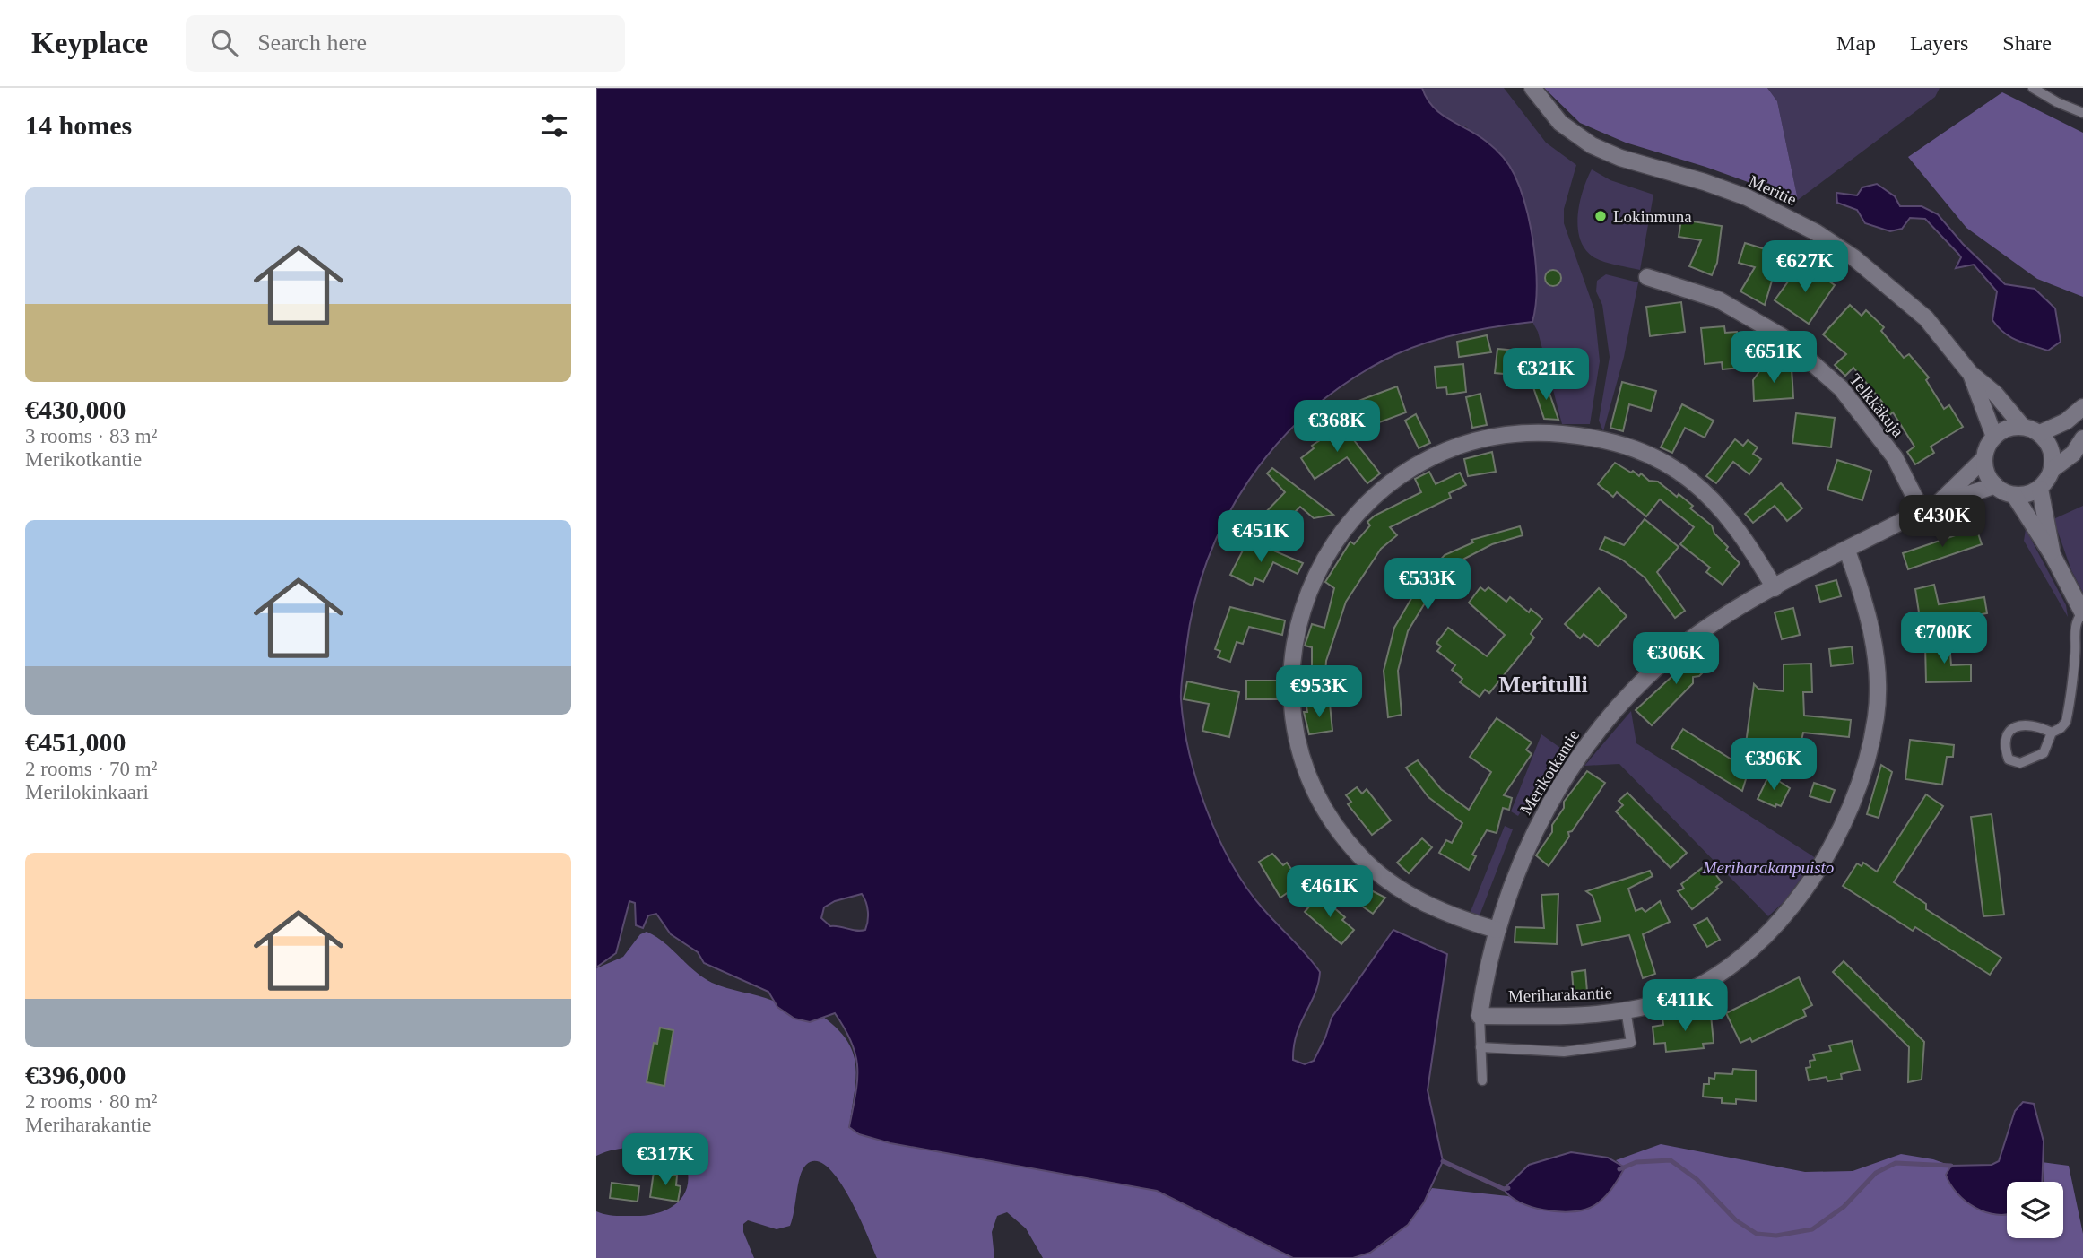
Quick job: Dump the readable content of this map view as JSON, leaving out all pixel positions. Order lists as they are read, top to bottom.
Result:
{
  "streets": {
    "street": [
      "Meritie",
      "Telkkäkuja",
      "Merikotkantie",
      "Meriharakantie"
    ]
  },
  "crossings": [
    ["Meritie", "Merikotkantie"],
    ["Telkkäkuja", "Merikotkantie"],
    ["Merikotkantie", "Meriharakantie"]
  ],
  "districts": ["Meritulli"],
  "parks": ["Meriharakanpuisto"],
  "places": ["Lokinmuna"],
  "page": {
    "header": "Keyplace",
    "search": "Search here",
    "nav": ["Map", "Layers", "Share"],
    "heading": "14 homes",
    "list": [
      {
        "name": "€430,000",
        "note": "3 rooms · 83 m² · Merikotkantie"
      },
      {
        "name": "€451,000",
        "note": "2 rooms · 70 m² · Merilokinkaari"
      },
      {
        "name": "€396,000",
        "note": "2 rooms · 80 m² · Meriharakantie"
      }
    ],
    "price": [
      "€627K",
      "€651K",
      "€321K",
      "€368K",
      "€430K",
      "€451K",
      "€533K",
      "€700K",
      "€306K",
      "€953K",
      "€396K",
      "€461K",
      "€411K",
      "€317K"
    ]
  }
}
